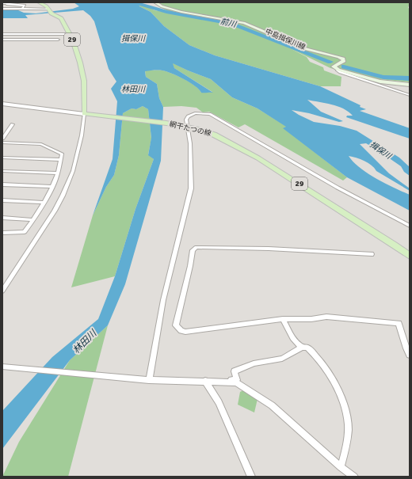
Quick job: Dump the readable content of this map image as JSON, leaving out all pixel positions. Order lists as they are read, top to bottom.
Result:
{
  "streets": {
    "main road": ["29", "中島揖保川線", "網干たつの線"]
  },
  "crossings": [
    ["29", "網干たつの線"]
  ],
  "water": ["前川", "揖保川", "林田川"]
}
